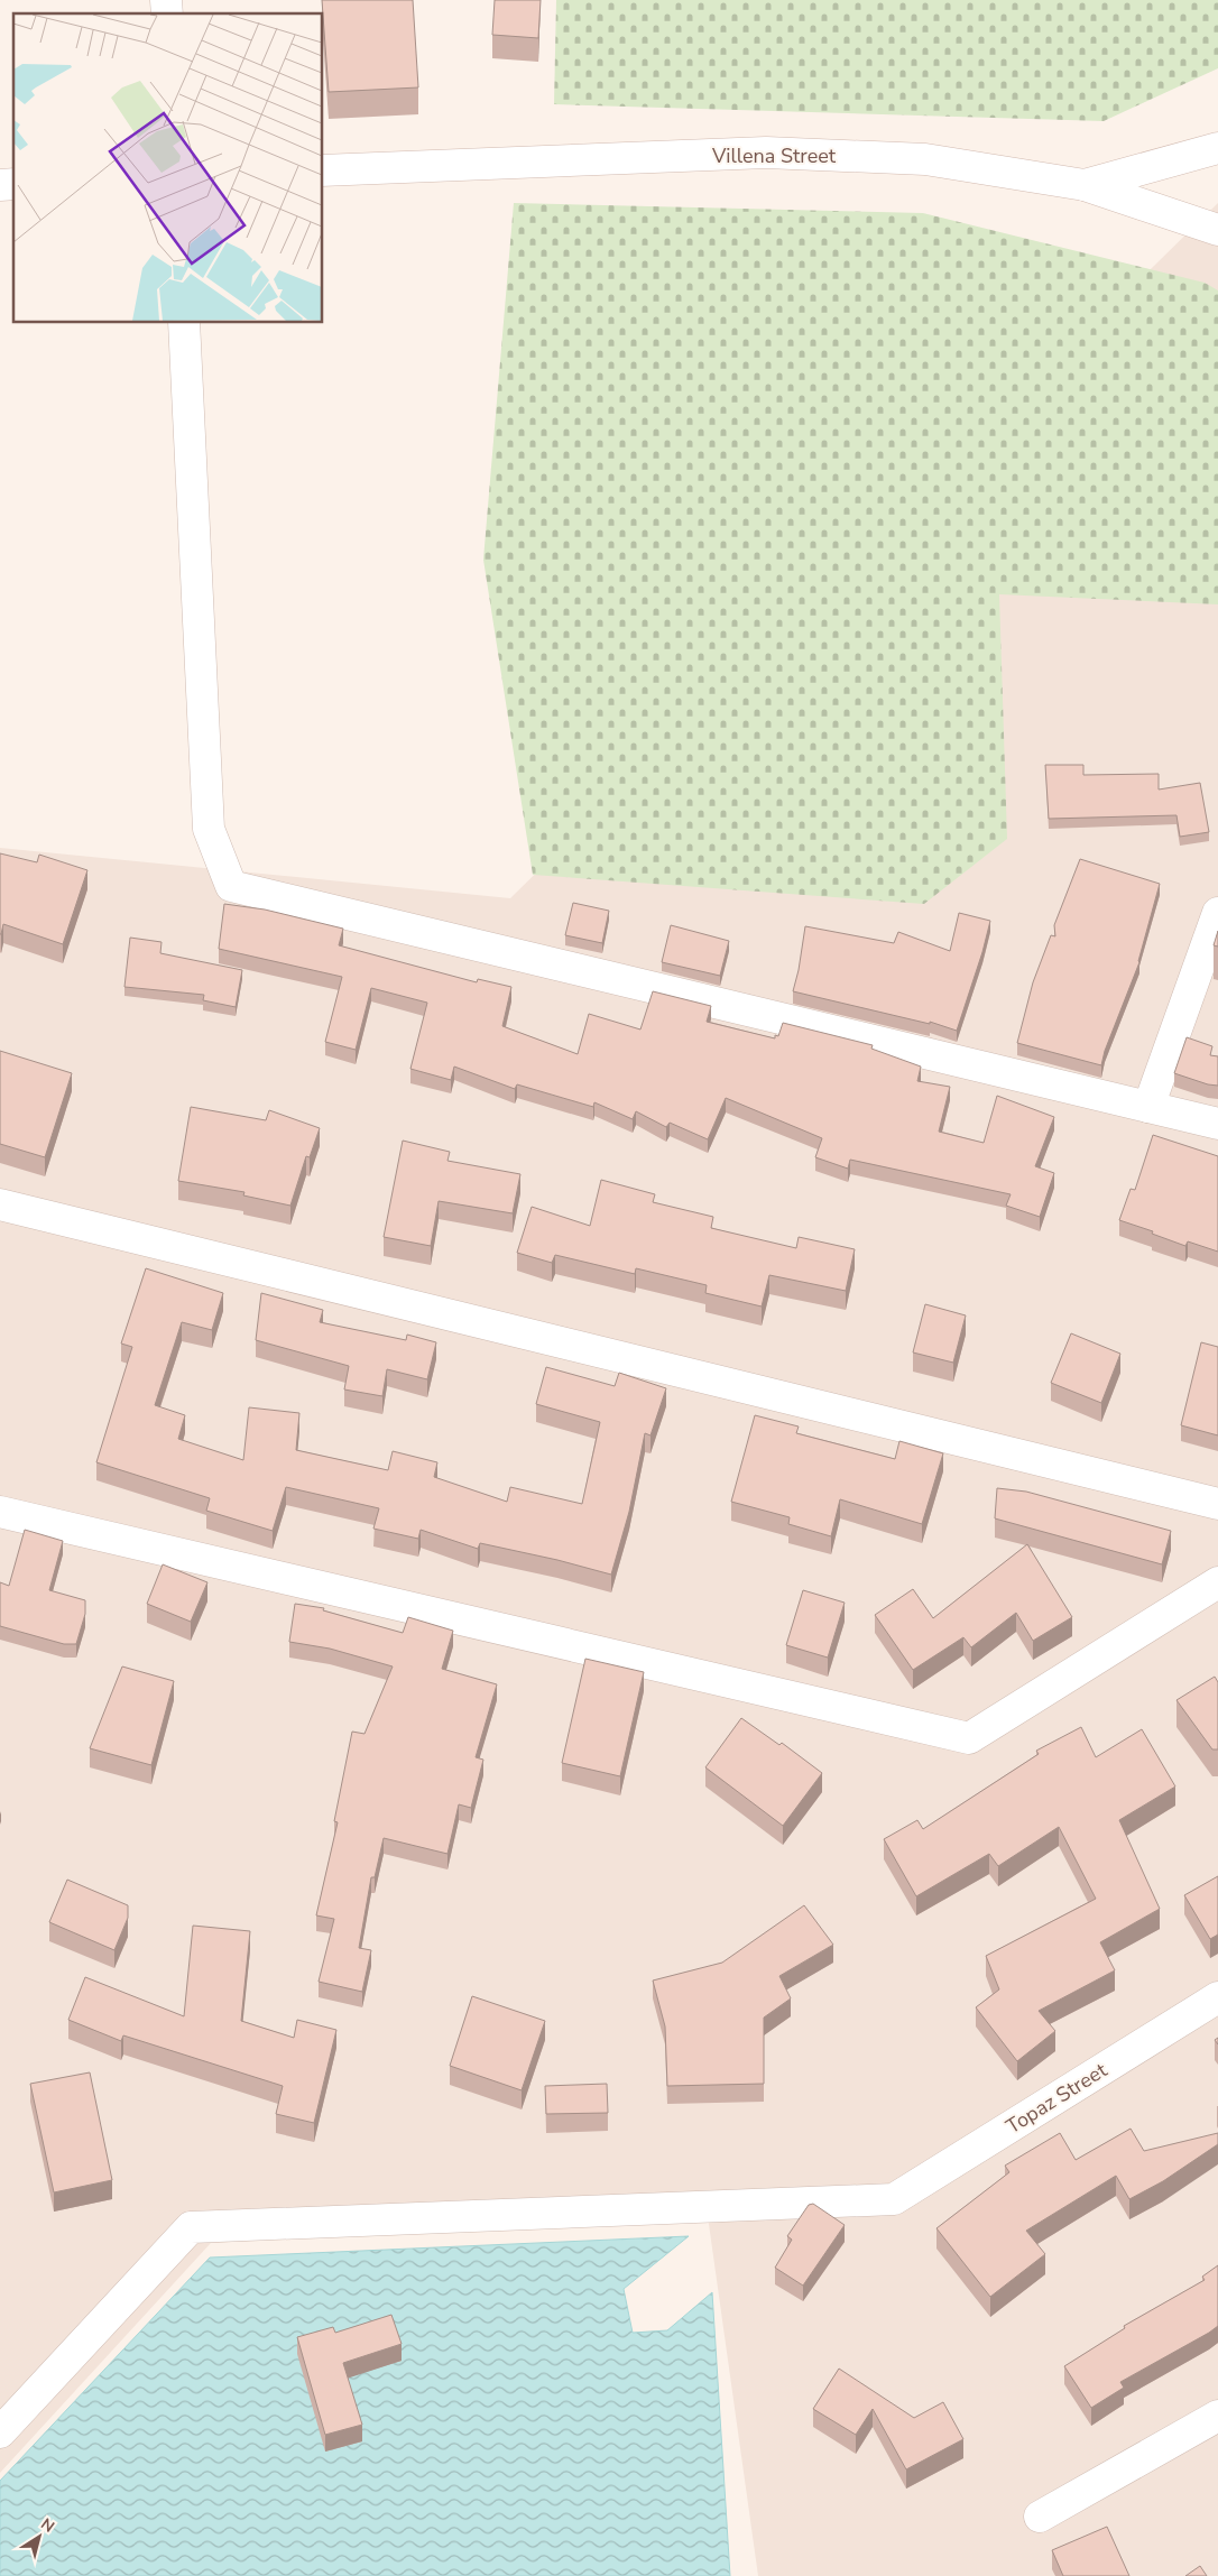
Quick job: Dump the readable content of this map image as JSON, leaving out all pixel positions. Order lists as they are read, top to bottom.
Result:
{
  "streets": {
    "street": ["Villena Street", "Topaz Street"]
  },
  "north": "top right"
}
